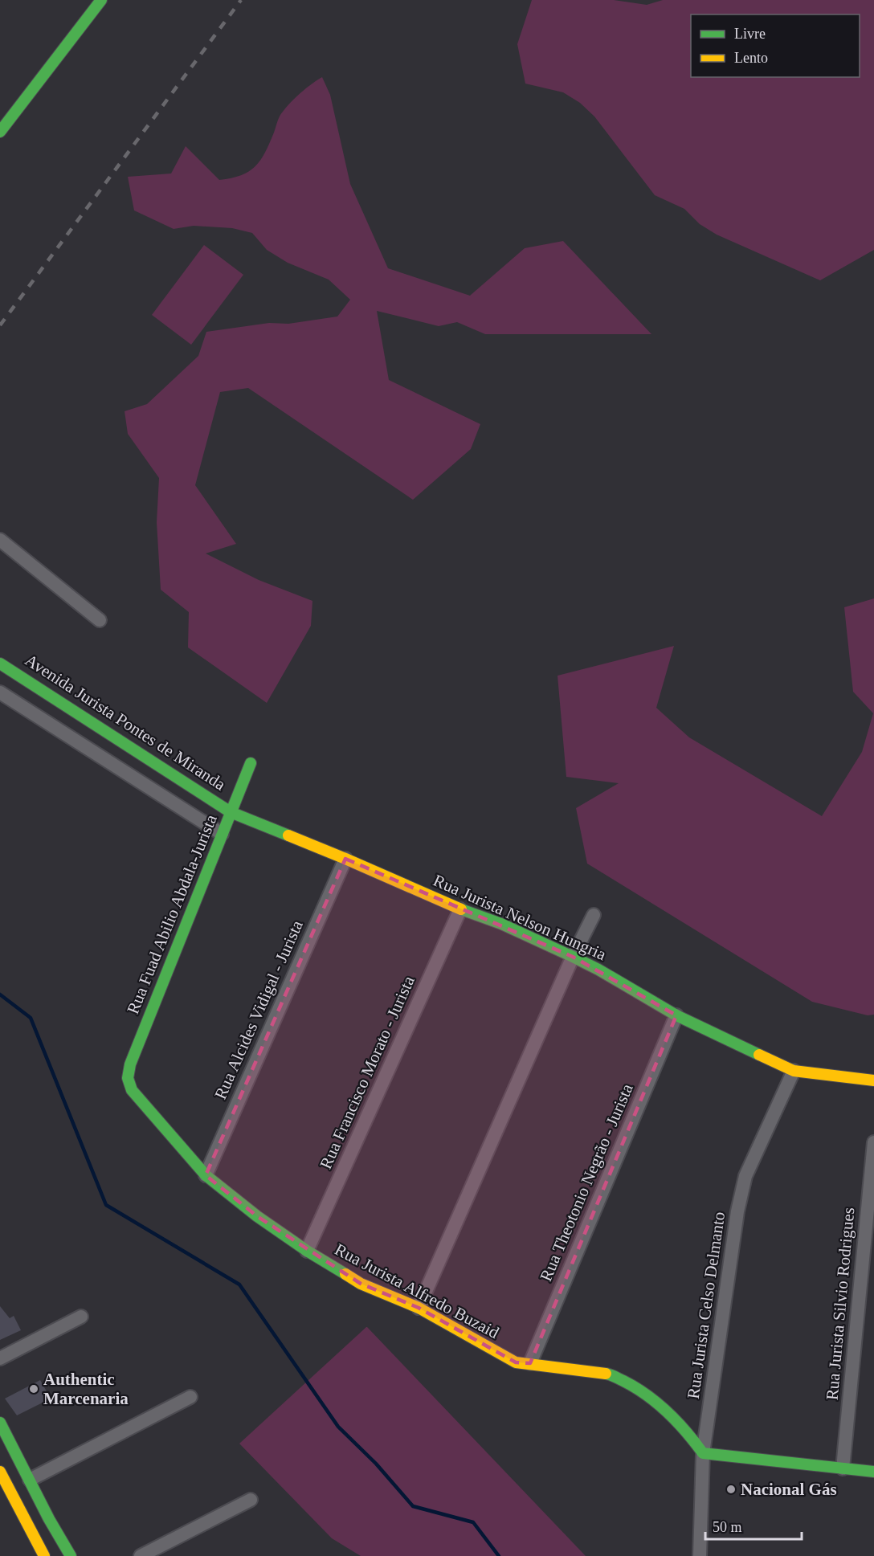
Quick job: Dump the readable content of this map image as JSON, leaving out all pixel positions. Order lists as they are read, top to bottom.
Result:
{
  "streets": {
    "street": [
      "Avenida Jurista Pontes de Miranda",
      "Rua Fuad Abilio Abdala-Jurista",
      "Rua Jurista Nelson Hungria",
      "Rua Alcides Vidigal - Jurista",
      "Rua Francisco Morato - Jurista",
      "Rua Theotonio Negrão - Jurista",
      "Rua Jurista Alfredo Buzaid",
      "Rua Jurista Silvio Rodrigues",
      "Rua Jurista Celso Delmanto"
    ]
  },
  "crossings": [
    ["Avenida Jurista Pontes de Miranda", "Rua Fuad Abilio Abdala-Jurista"],
    ["Avenida Jurista Pontes de Miranda", "Rua Jurista Nelson Hungria"],
    ["Rua Fuad Abilio Abdala-Jurista", "Rua Jurista Nelson Hungria"],
    ["Rua Fuad Abilio Abdala-Jurista", "Rua Jurista Alfredo Buzaid"],
    ["Rua Jurista Nelson Hungria", "Rua Alcides Vidigal - Jurista"],
    ["Rua Jurista Nelson Hungria", "Rua Francisco Morato - Jurista"],
    ["Rua Jurista Nelson Hungria", "Rua Theotonio Negrão - Jurista"],
    ["Rua Jurista Nelson Hungria", "Rua Jurista Celso Delmanto"],
    ["Rua Alcides Vidigal - Jurista", "Rua Jurista Alfredo Buzaid"],
    ["Rua Francisco Morato - Jurista", "Rua Jurista Alfredo Buzaid"],
    ["Rua Theotonio Negrão - Jurista", "Rua Jurista Alfredo Buzaid"],
    ["Rua Jurista Alfredo Buzaid", "Rua Jurista Celso Delmanto"]
  ],
  "places": ["Authentic Marcenaria", "Nacional Gás"],
  "legend": ["Livre", "Lento"],
  "scale_bar": "50 m"
}
